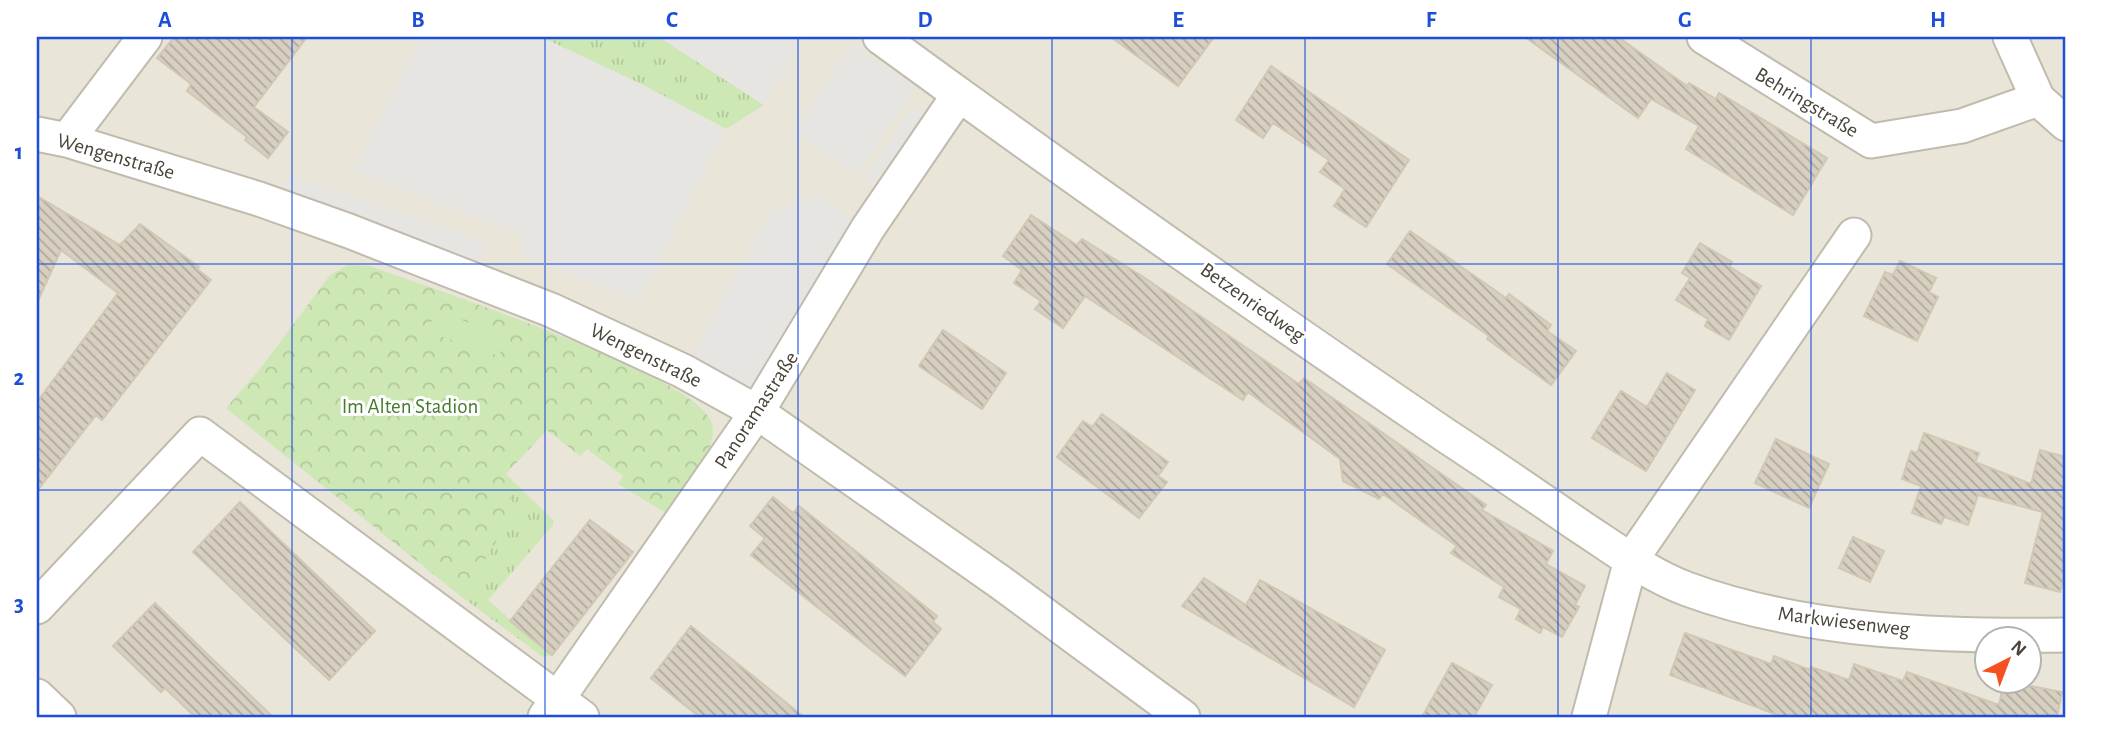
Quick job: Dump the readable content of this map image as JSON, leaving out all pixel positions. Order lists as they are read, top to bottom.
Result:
{
  "streets": {
    "street": [
      "Behringstraße",
      "Wengenstraße",
      "Betzenriedweg",
      "Panoramastraße",
      "Markwiesenweg"
    ]
  },
  "crossings": [
    ["Wengenstraße", "Panoramastraße"],
    ["Betzenriedweg", "Panoramastraße"],
    ["Betzenriedweg", "Markwiesenweg"]
  ],
  "parks": ["Im Alten Stadion"],
  "north": "top right",
  "grid": {
    "columns": [
      "A",
      "B",
      "C",
      "D",
      "E",
      "F",
      "G",
      "H"
    ],
    "rows": ["1", "2", "3"]
  }
}
